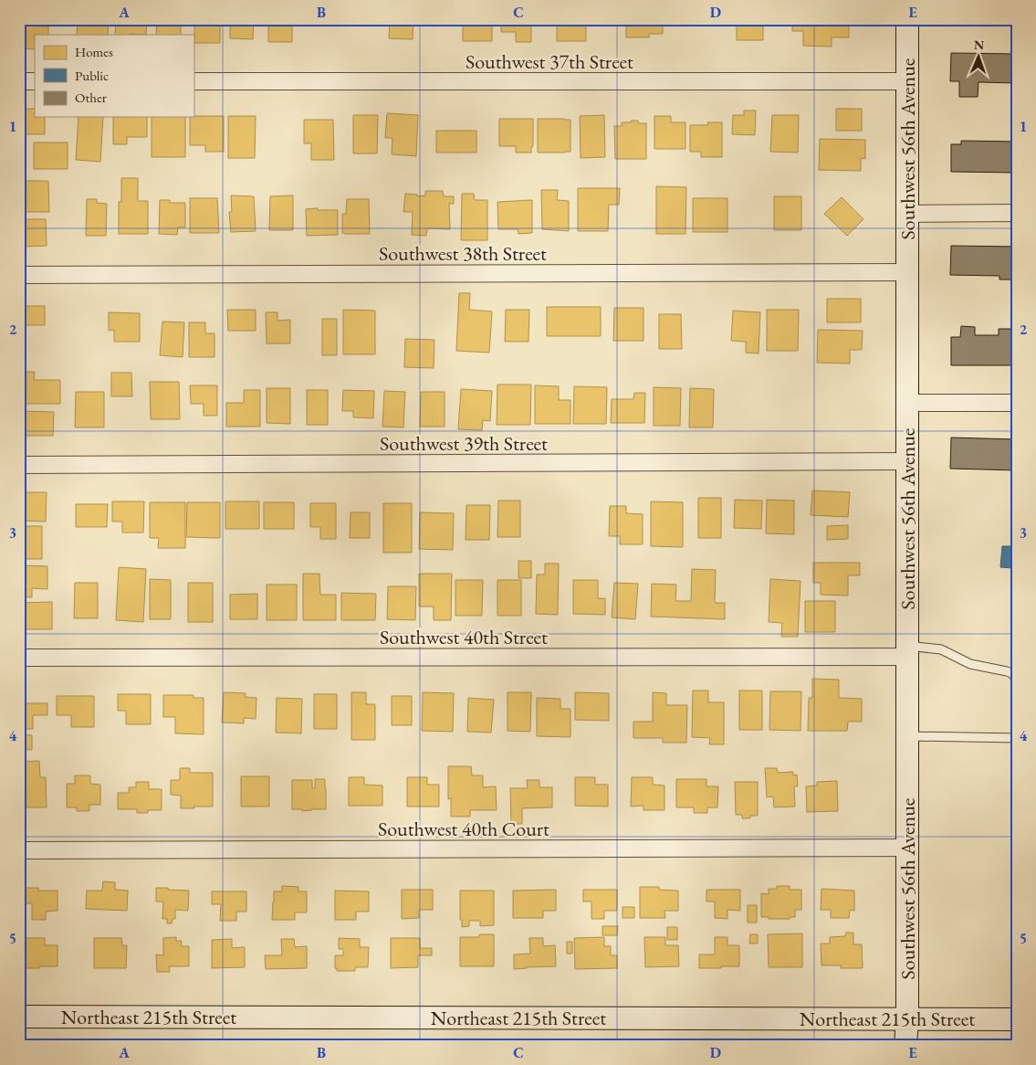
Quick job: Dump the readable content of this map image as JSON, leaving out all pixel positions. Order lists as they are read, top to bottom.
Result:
{
  "streets": {
    "street": [
      "Southwest 37th Street",
      "Southwest 56th Avenue",
      "Southwest 38th Street",
      "Southwest 39th Street",
      "Southwest 40th Street",
      "Southwest 40th Court",
      "Northeast 215th Street"
    ]
  },
  "crossings": [
    ["Southwest 37th Street", "Southwest 56th Avenue"],
    ["Southwest 56th Avenue", "Southwest 38th Street"],
    ["Southwest 56th Avenue", "Southwest 39th Street"],
    ["Southwest 56th Avenue", "Southwest 40th Street"],
    ["Southwest 56th Avenue", "Southwest 40th Court"],
    ["Southwest 56th Avenue", "Northeast 215th Street"]
  ],
  "legend": ["Homes", "Public", "Other"],
  "north": "top",
  "grid": {
    "columns": [
      "A",
      "B",
      "C",
      "D",
      "E"
    ],
    "rows": [
      "1",
      "2",
      "3",
      "4",
      "5"
    ]
  }
}
